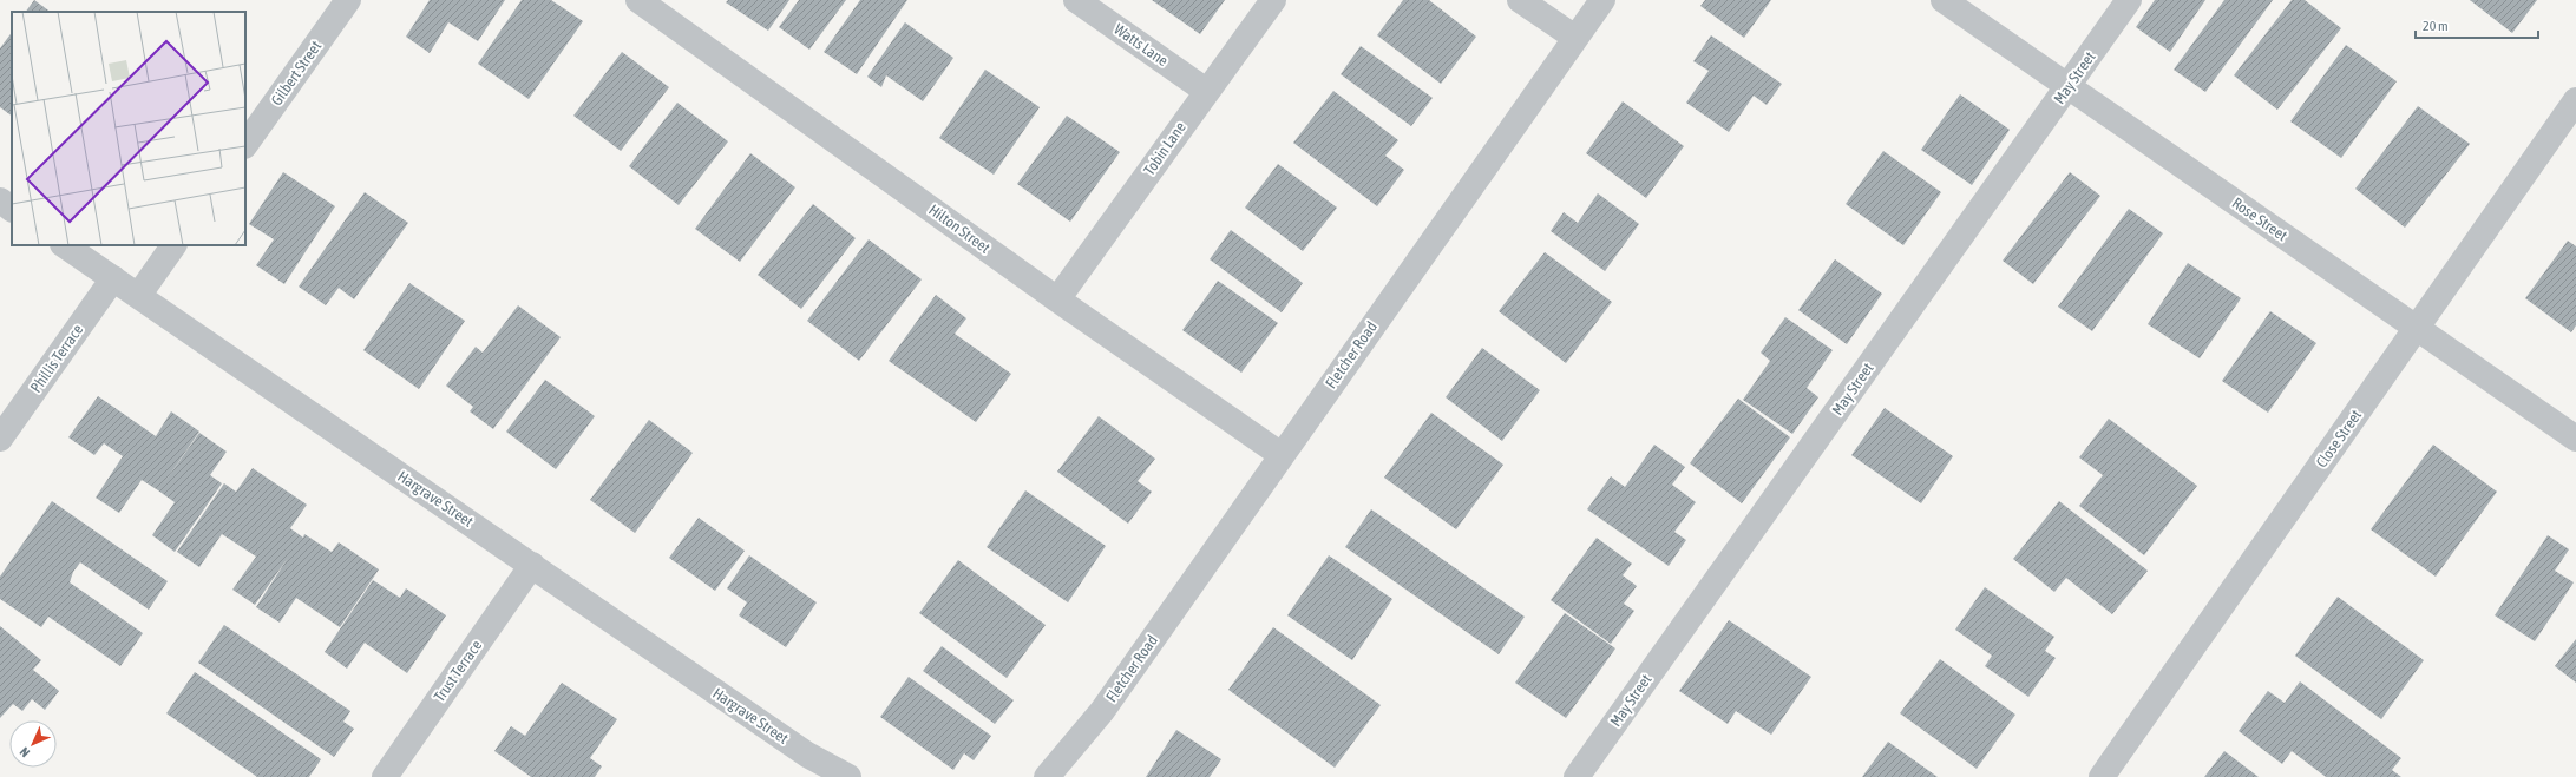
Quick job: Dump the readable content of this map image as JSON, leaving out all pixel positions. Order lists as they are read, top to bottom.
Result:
{
  "streets": {
    "street": [
      "Watts Lane",
      "Gilbert Street",
      "May Street",
      "Tobin Lane",
      "Rose Street",
      "Hilton Street",
      "Fletcher Road",
      "Phillis Terrace",
      "Close Street",
      "Hargrave Street",
      "Trust Terrace"
    ]
  },
  "crossings": [
    ["Watts Lane", "Tobin Lane"],
    ["May Street", "Rose Street"],
    ["Tobin Lane", "Hilton Street"],
    ["Rose Street", "Close Street"],
    ["Hilton Street", "Fletcher Road"],
    ["Phillis Terrace", "Hargrave Street"],
    ["Hargrave Street", "Trust Terrace"]
  ],
  "scale_bar": "20 m",
  "north": "bottom left"
}
